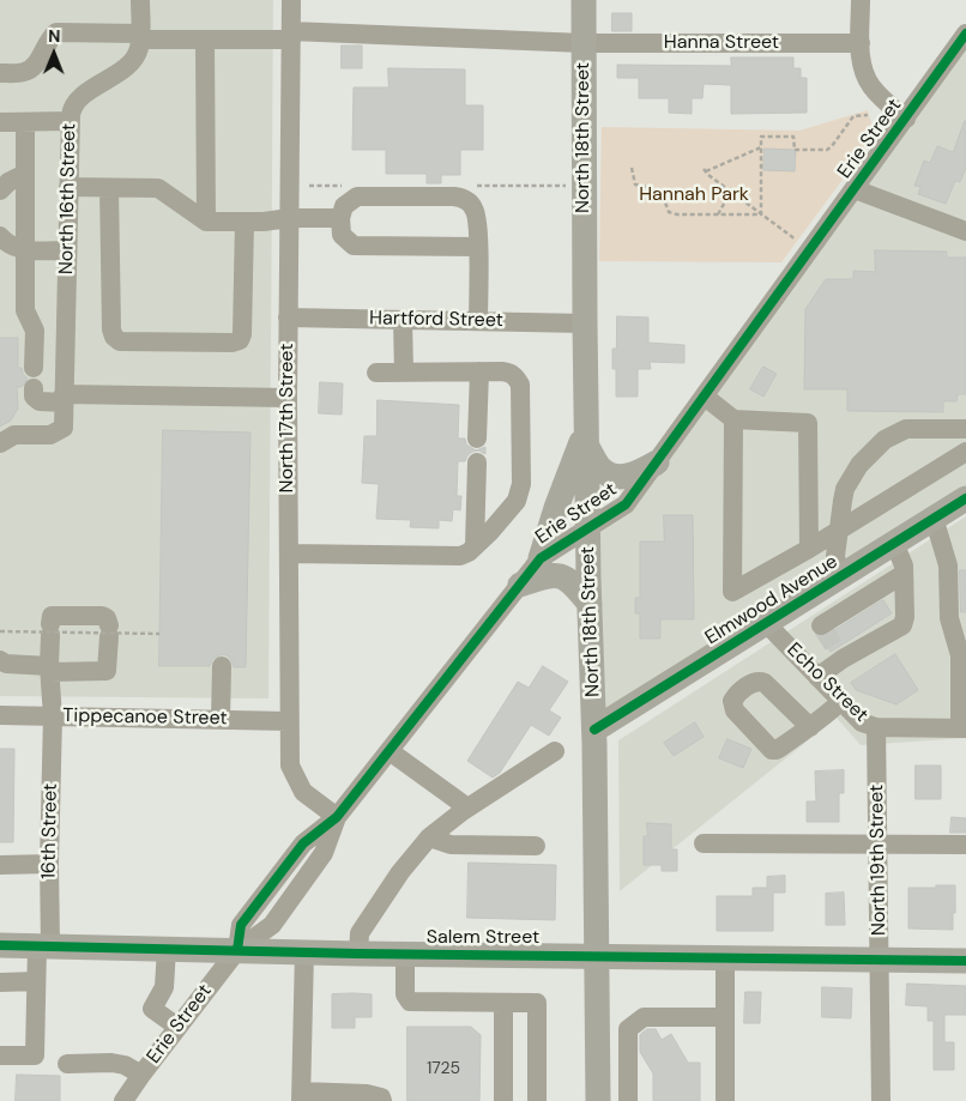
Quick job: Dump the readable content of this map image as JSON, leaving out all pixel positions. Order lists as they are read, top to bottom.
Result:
{
  "streets": {
    "main road": ["North 18th Street", "Elmwood Avenue", "Salem Street"],
    "street": [
      "Hanna Street",
      "Erie Street",
      "North 16th Street",
      "Hartford Street",
      "North 17th Street",
      "Echo Street",
      "Tippecanoe Street",
      "16th Street",
      "North 19th Street"
    ]
  },
  "crossings": [
    ["Hanna Street", "North 18th Street"],
    ["Hanna Street", "North 16th Street"],
    ["Hanna Street", "North 17th Street"],
    ["North 18th Street", "Erie Street"],
    ["North 18th Street", "Hartford Street"],
    ["North 18th Street", "Elmwood Avenue"],
    ["North 18th Street", "Salem Street"],
    ["Erie Street", "North 17th Street"],
    ["Erie Street", "Salem Street"],
    ["Hartford Street", "North 17th Street"],
    ["North 17th Street", "Tippecanoe Street"],
    ["Elmwood Avenue", "Echo Street"],
    ["Echo Street", "North 19th Street"],
    ["Tippecanoe Street", "16th Street"],
    ["16th Street", "Salem Street"],
    ["North 19th Street", "Salem Street"]
  ],
  "parks": ["Hannah Park"],
  "house_numbers": ["1725"],
  "north": "top"
}
